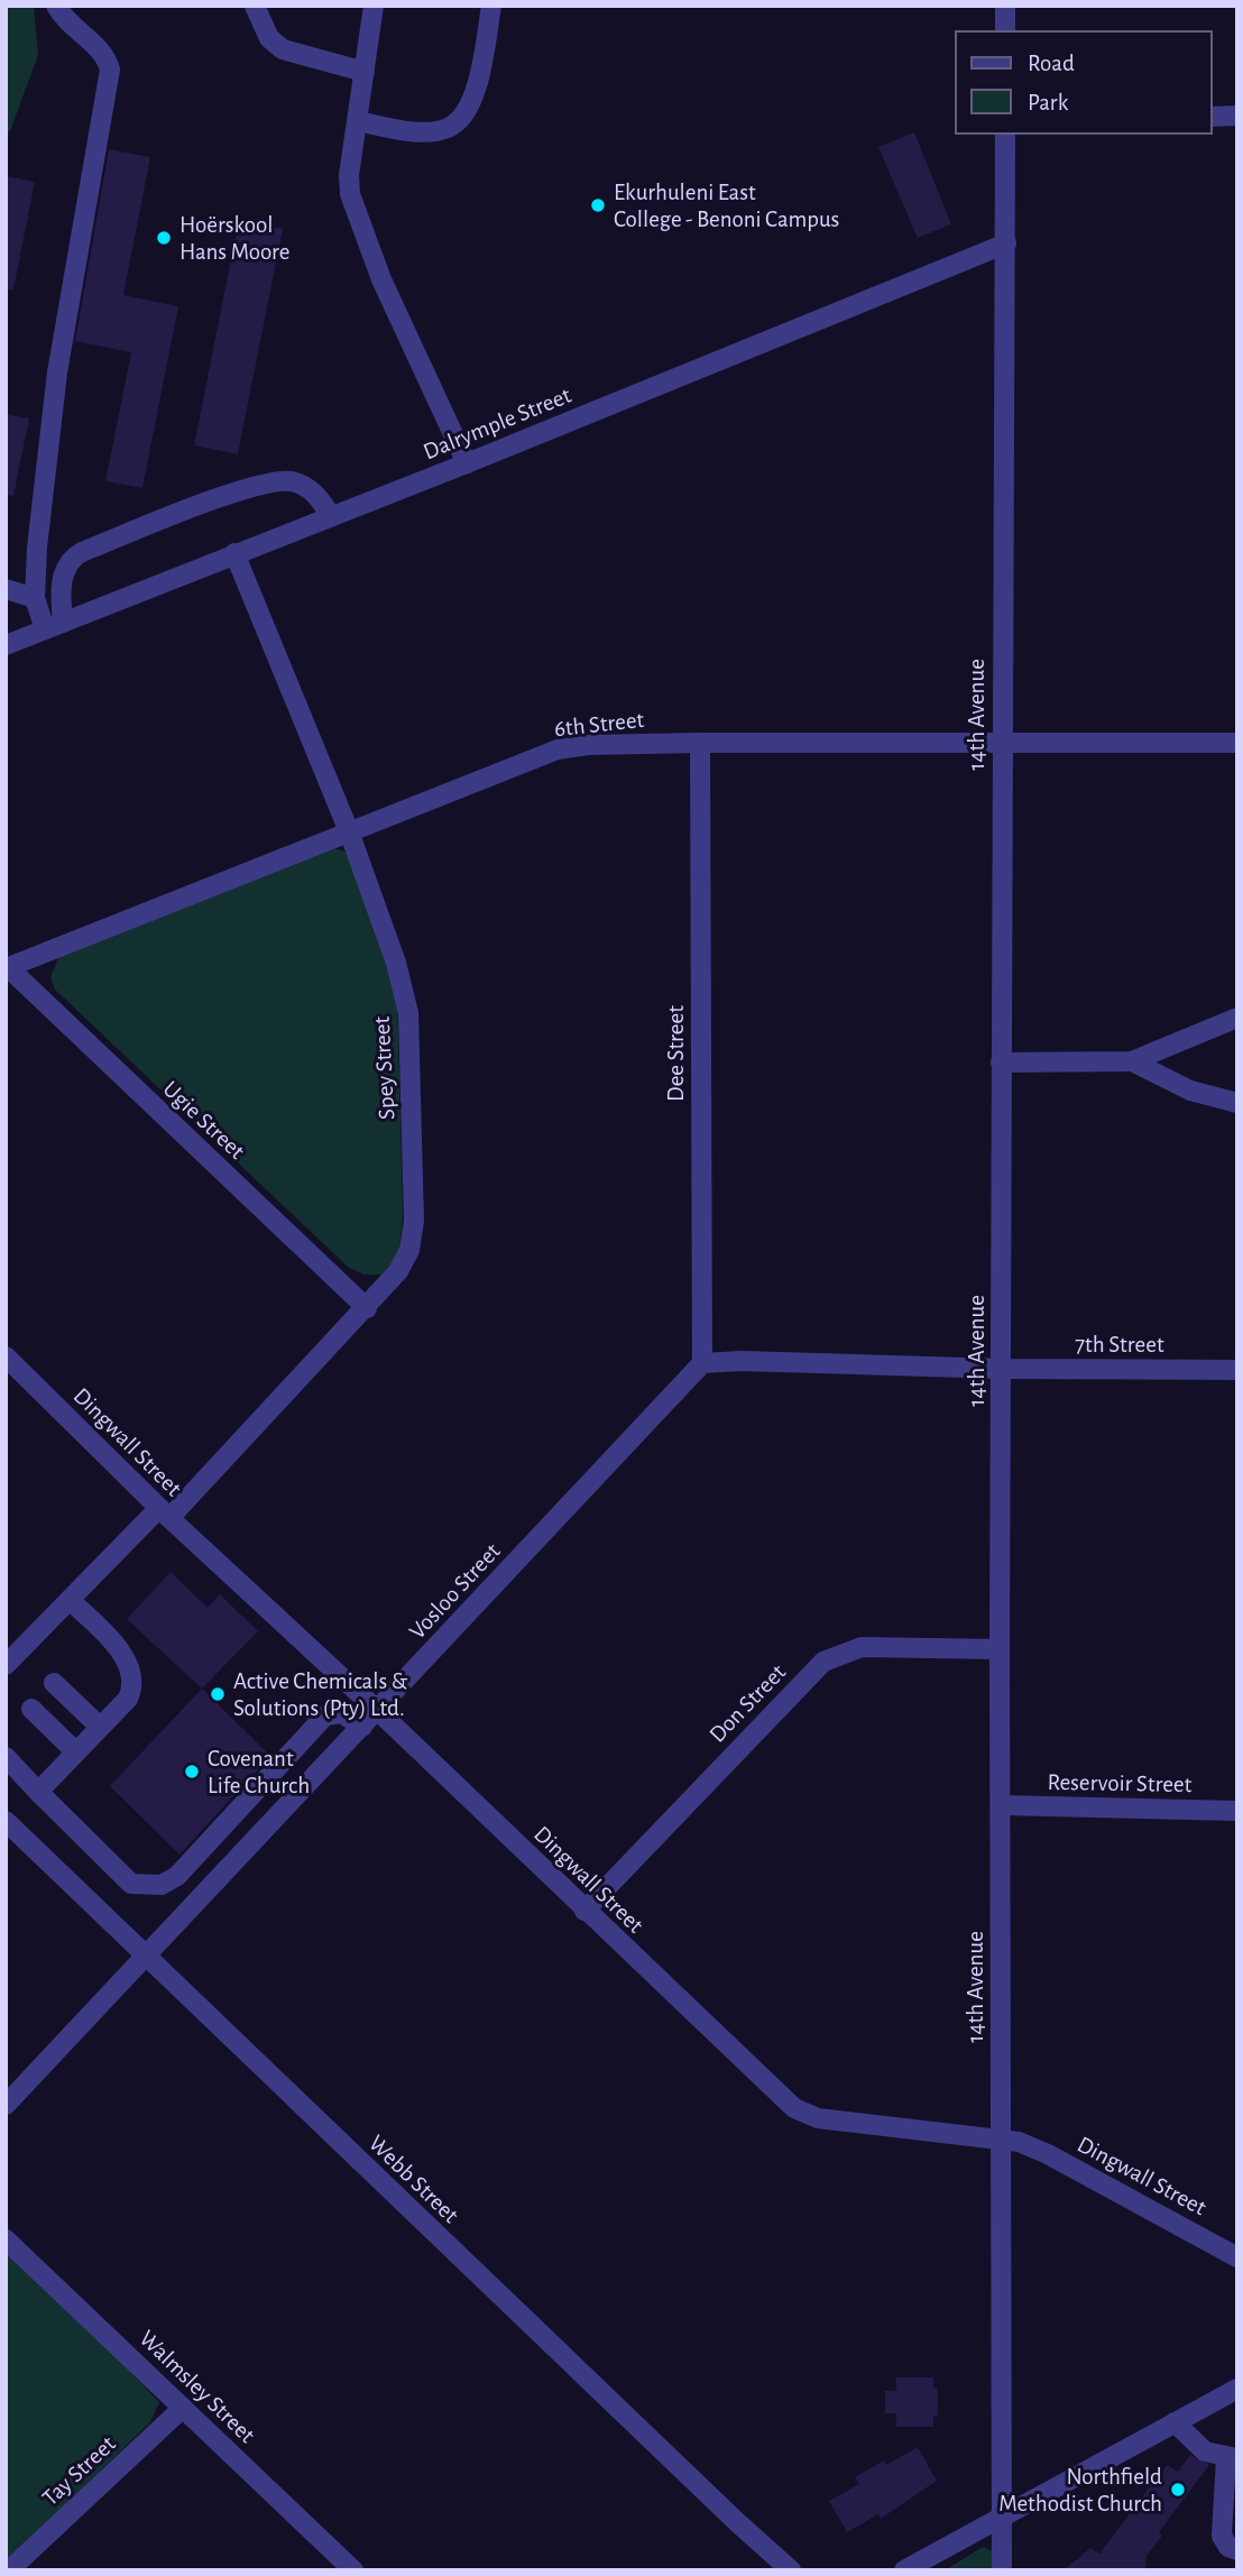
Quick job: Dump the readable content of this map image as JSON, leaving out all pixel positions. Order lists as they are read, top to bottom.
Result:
{
  "streets": {
    "street": [
      "Dalrymple Street",
      "14th Avenue",
      "6th Street",
      "Dee Street",
      "Spey Street",
      "Ugie Street",
      "7th Street",
      "Dingwall Street",
      "Vosloo Street",
      "Don Street",
      "Reservoir Street",
      "Webb Street",
      "Walmsley Street",
      "Tay Street"
    ]
  },
  "crossings": [
    ["Dalrymple Street", "14th Avenue"],
    ["Dalrymple Street", "Spey Street"],
    ["14th Avenue", "6th Street"],
    ["14th Avenue", "7th Street"],
    ["14th Avenue", "Dingwall Street"],
    ["14th Avenue", "Don Street"],
    ["14th Avenue", "Reservoir Street"],
    ["6th Street", "Dee Street"],
    ["6th Street", "Spey Street"],
    ["6th Street", "Ugie Street"],
    ["Dee Street", "Vosloo Street"],
    ["Spey Street", "Ugie Street"],
    ["Spey Street", "Dingwall Street"],
    ["Dingwall Street", "Vosloo Street"],
    ["Dingwall Street", "Don Street"],
    ["Vosloo Street", "Webb Street"],
    ["Walmsley Street", "Tay Street"]
  ],
  "places": [
    "Ekurhuleni East College - Benoni Campus",
    "Hoërskool Hans Moore",
    "Active Chemicals & Solutions (Pty) Ltd.",
    "Covenant Life Church",
    "Northfield Methodist Church"
  ],
  "legend": ["Road", "Park"]
}
